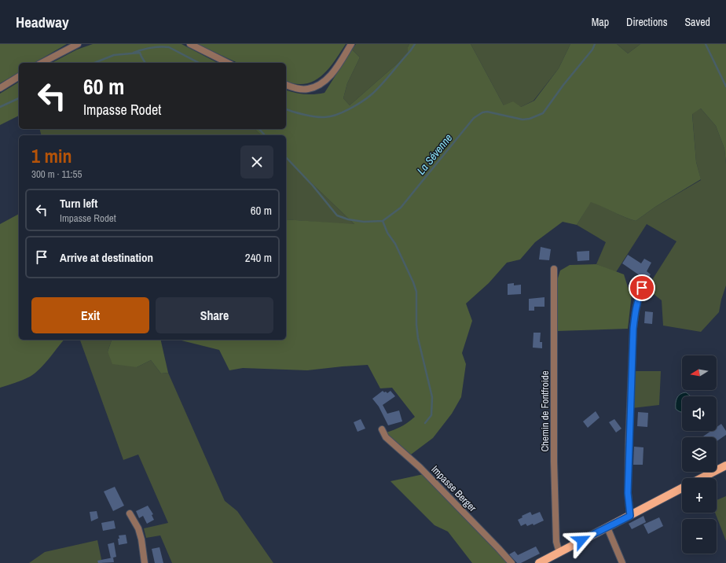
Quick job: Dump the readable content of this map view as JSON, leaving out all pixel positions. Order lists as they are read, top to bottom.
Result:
{
  "streets": {
    "street": ["Chemin de Fontfroide", "Impasse Berger"]
  },
  "water": ["La Sévenne"],
  "north": "left",
  "page": {
    "header": "Headway",
    "nav": ["Map", "Directions", "Saved"],
    "turn": ["60 m", "Impasse Rodet"],
    "heading": ["1 min", "300 m · 11:55"],
    "list": [
      {
        "name": "Turn left",
        "note": "Impasse Rodet",
        "value": "60 m"
      },
      {
        "name": "Arrive at destination",
        "value": "240 m"
      }
    ],
    "buttons": ["Exit", "Share"],
    "map_buttons": ["+", "−"]
  }
}
